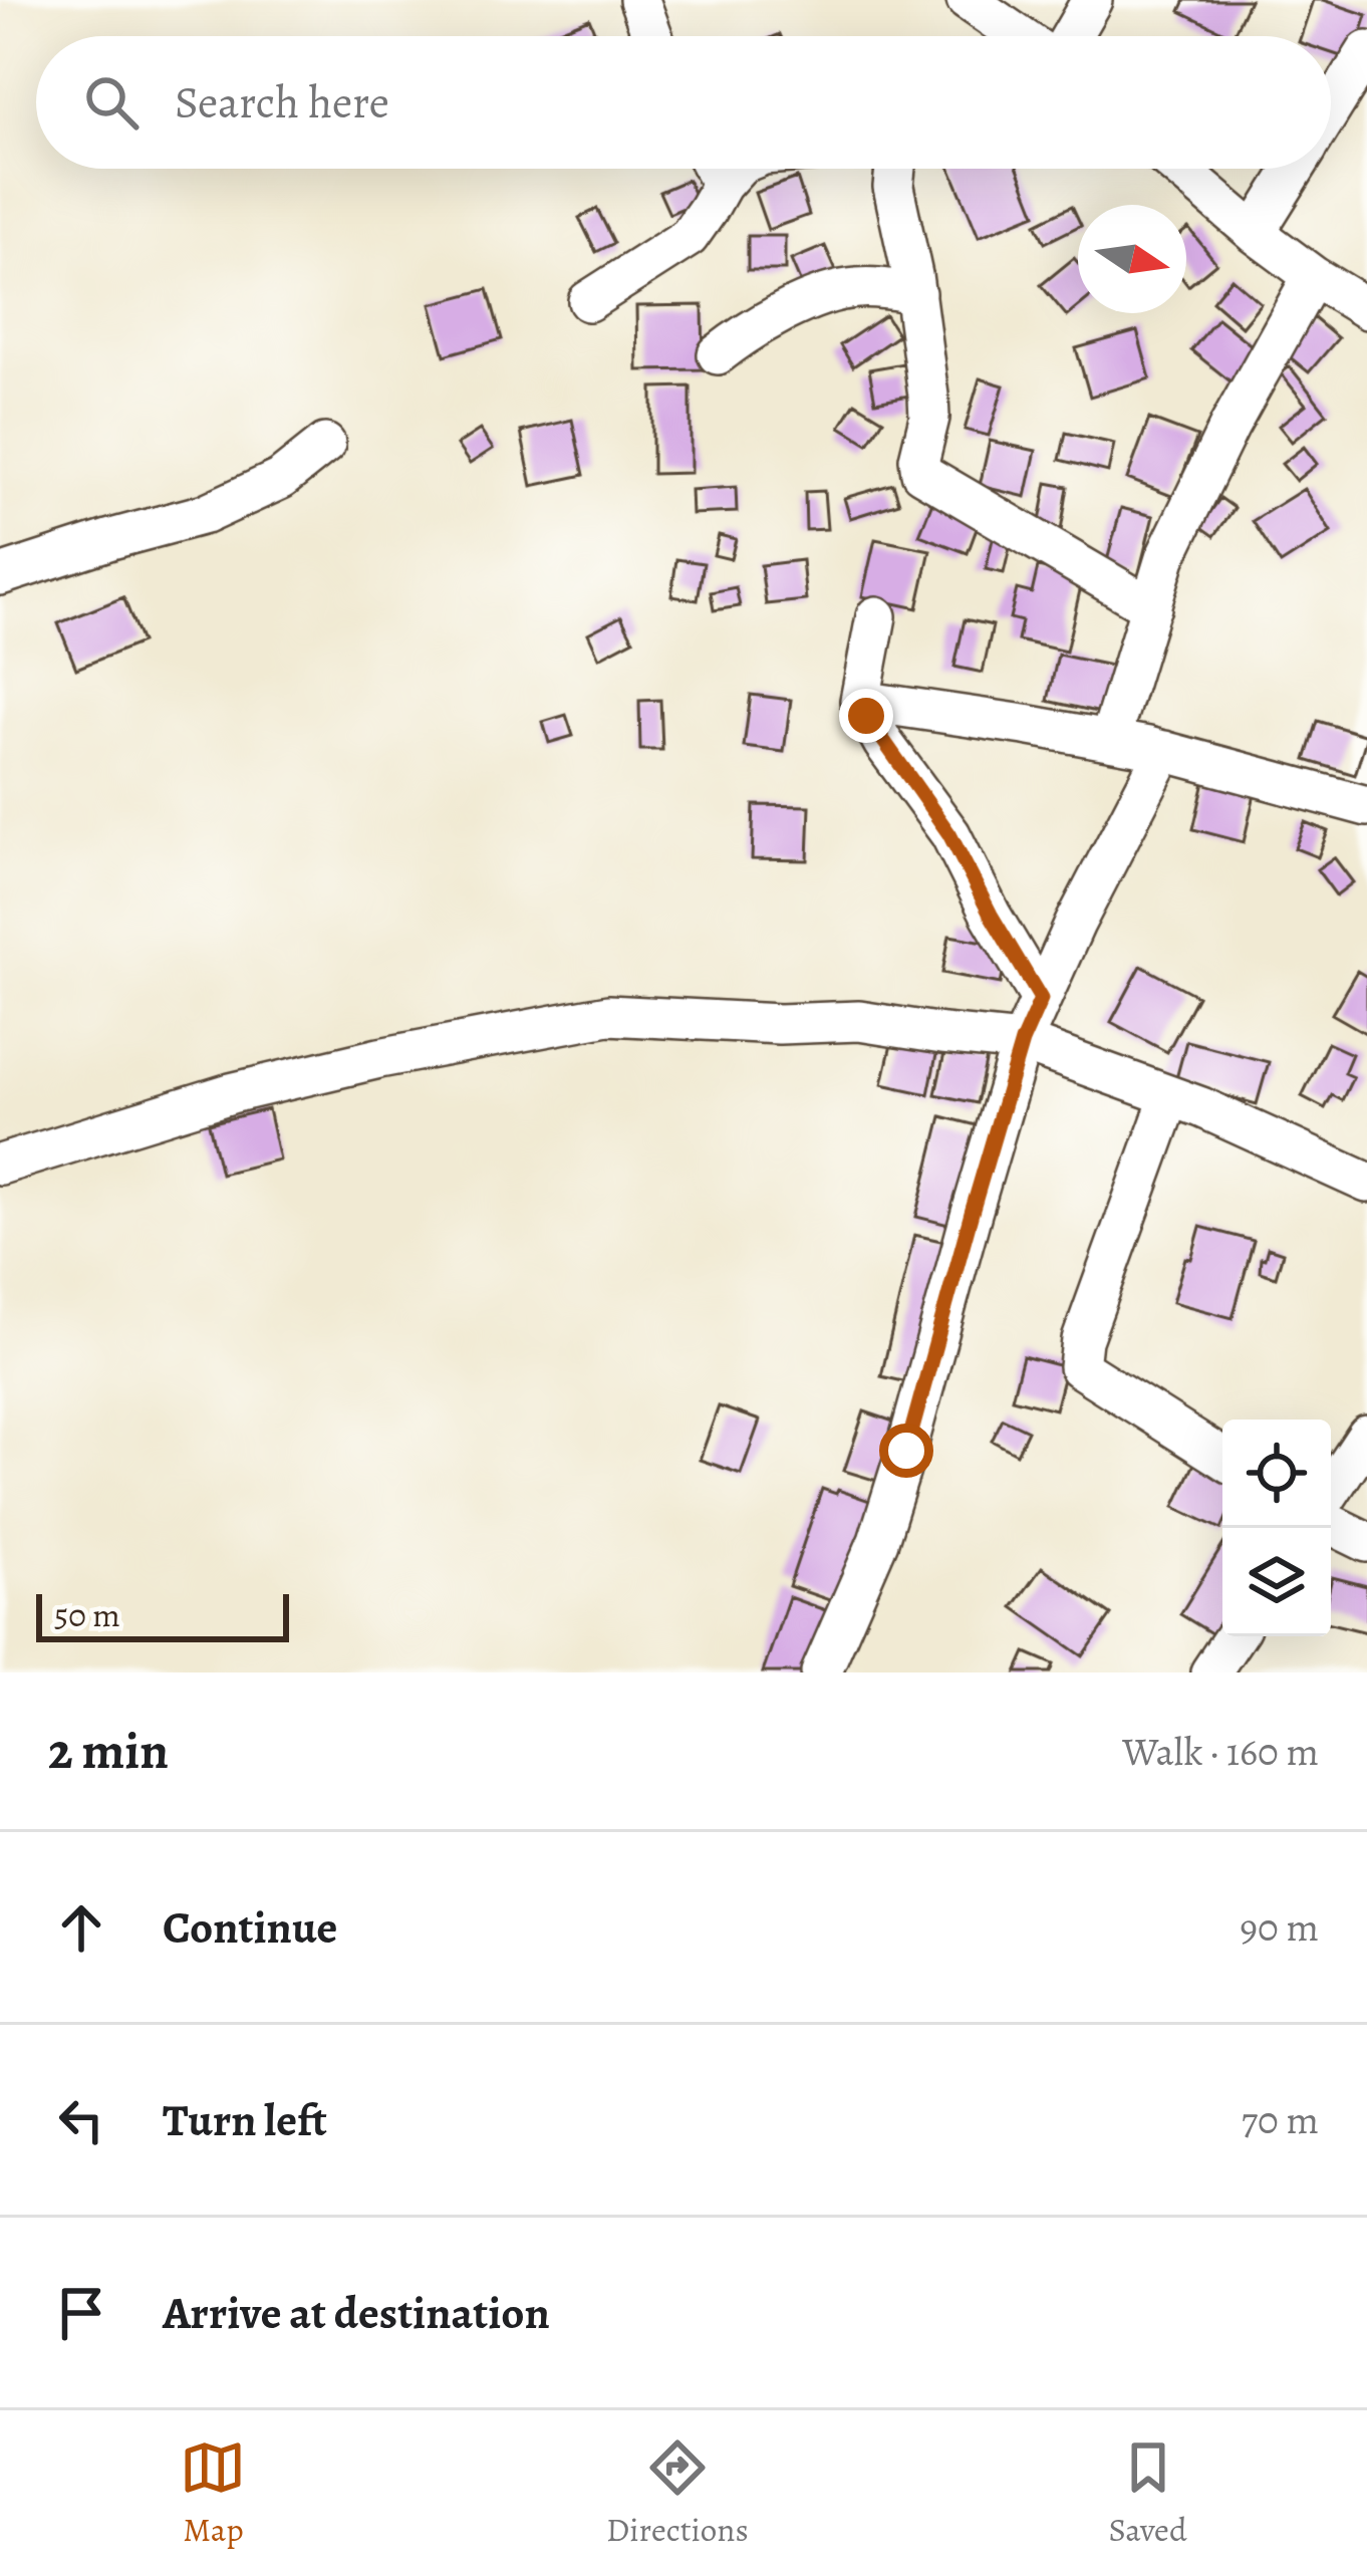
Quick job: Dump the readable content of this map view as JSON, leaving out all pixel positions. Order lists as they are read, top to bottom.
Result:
{
  "scale_bar": "50 m",
  "north": "right",
  "page": {
    "search": "Search here",
    "scale": "50 m",
    "heading": ["2 min", "Walk · 160 m"],
    "list": [
      ["Continue", "90 m"],
      ["Turn left", "70 m"],
      "Arrive at destination"
    ],
    "nav": ["Map", "Directions", "Saved"]
  }
}
